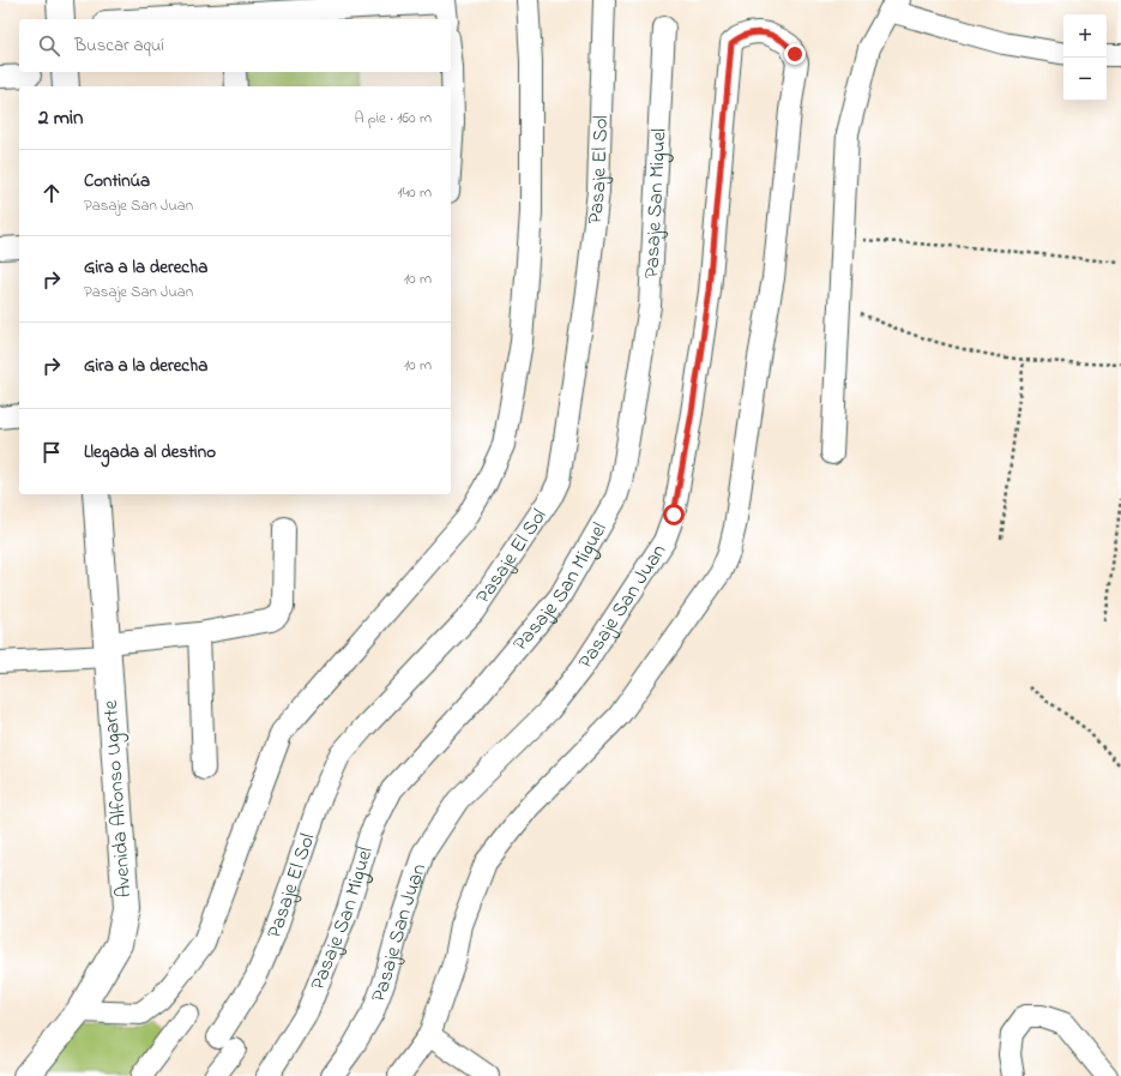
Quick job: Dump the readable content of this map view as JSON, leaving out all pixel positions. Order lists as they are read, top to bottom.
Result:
{
  "streets": {
    "street": [
      "Pasaje El Sol",
      "Pasaje San Miguel",
      "Pasaje San Juan",
      "Avenida Alfonso Ugarte"
    ]
  },
  "page": {
    "map_buttons": ["+", "−"],
    "search": "Buscar aquí",
    "heading": ["2 min", "A pie · 160 m"],
    "list": [
      ["Continúa", "Pasaje San Juan", "140 m"],
      ["Gira a la derecha", "Pasaje San Juan", "10 m"],
      ["Gira a la derecha", "10 m"],
      "Llegada al destino"
    ]
  }
}
